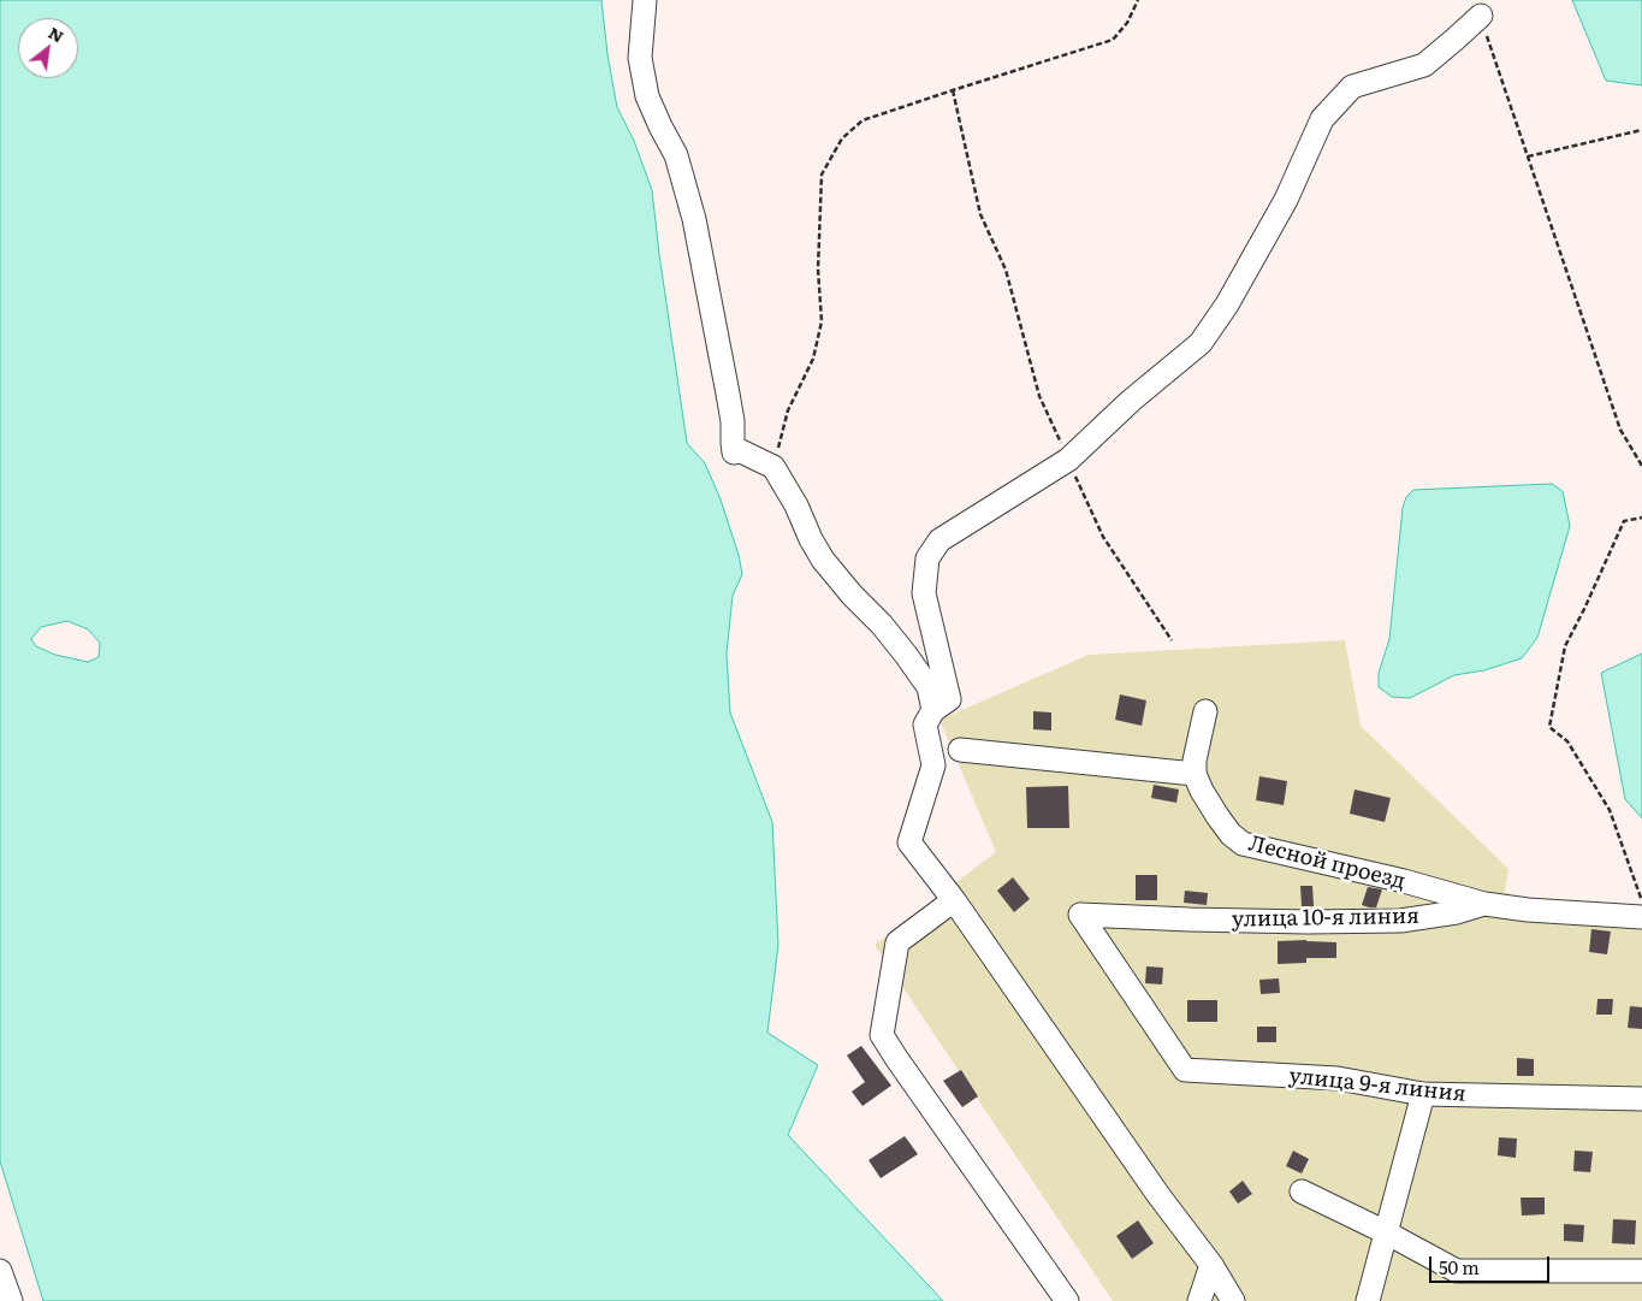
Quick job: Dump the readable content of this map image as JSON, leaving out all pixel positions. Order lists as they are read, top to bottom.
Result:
{
  "streets": {
    "street": ["Лесной проезд", "улица 10-я линия", "улица 9-я линия"]
  },
  "crossings": [
    ["Лесной проезд", "улица 10-я линия"],
    ["улица 10-я линия", "улица 9-я линия"]
  ],
  "scale_bar": "50 m",
  "north": "top right"
}
